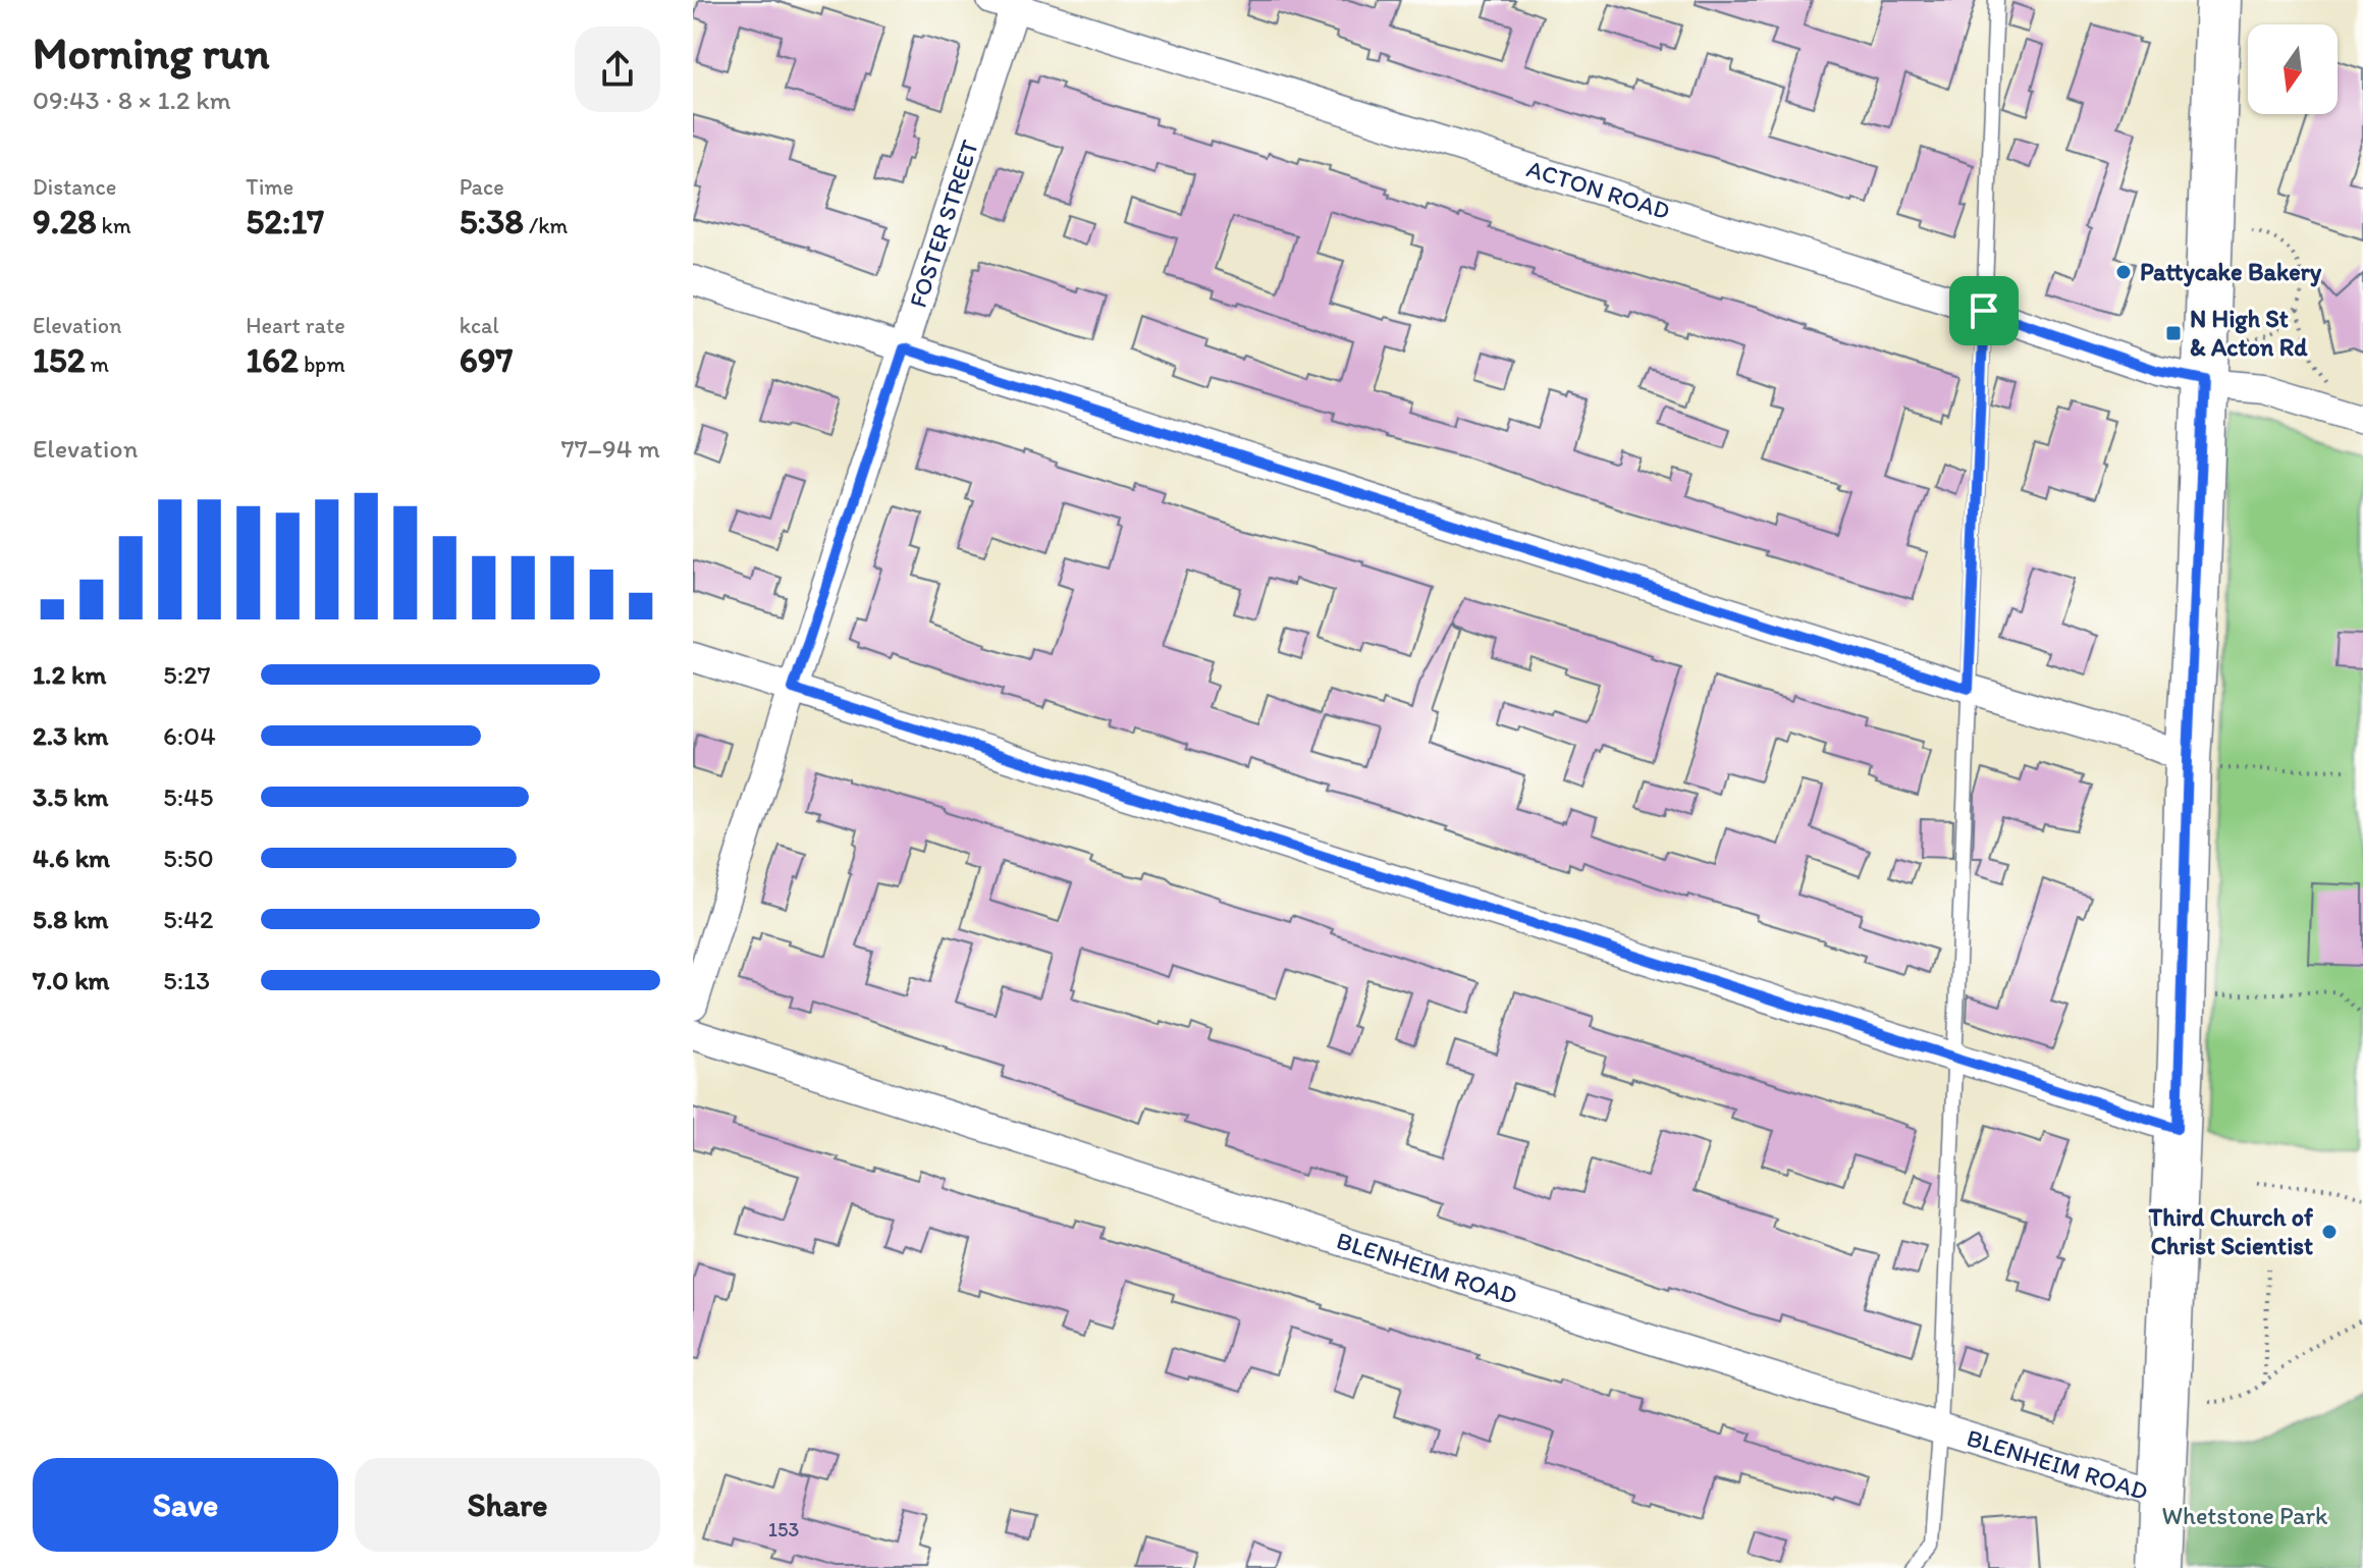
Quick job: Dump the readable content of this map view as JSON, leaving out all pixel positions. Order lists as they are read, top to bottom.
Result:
{
  "streets": {
    "street": ["ACTON ROAD", "FOSTER STREET", "BLENHEIM ROAD"]
  },
  "crossings": [
    ["ACTON ROAD", "FOSTER STREET"]
  ],
  "parks": ["Whetstone Park"],
  "places": {
    "other": ["Pattycake Bakery", "Third Church of Christ Scientist"],
    "transit": ["N High St & Acton Rd"]
  },
  "house_numbers": ["153"],
  "north": "bottom",
  "page": {
    "heading": ["Morning run", "09:43 · 8 × 1.2 km"],
    "stats": [
      ["Distance", "9.28 km"],
      ["Time", "52:17"],
      ["Pace", "5:38 /km"],
      ["Elevation", "152 m"],
      ["Heart rate", "162 bpm"],
      ["kcal", "697"]
    ],
    "chart": ["Elevation", "77–94 m"],
    "list": [
      {
        "name": "1.2 km",
        "note": "5:27"
      },
      {
        "name": "2.3 km",
        "note": "6:04"
      },
      {
        "name": "3.5 km",
        "note": "5:45"
      },
      {
        "name": "4.6 km",
        "note": "5:50"
      },
      {
        "name": "5.8 km",
        "note": "5:42"
      },
      {
        "name": "7.0 km",
        "note": "5:13"
      }
    ],
    "buttons": ["Save", "Share"]
  }
}
